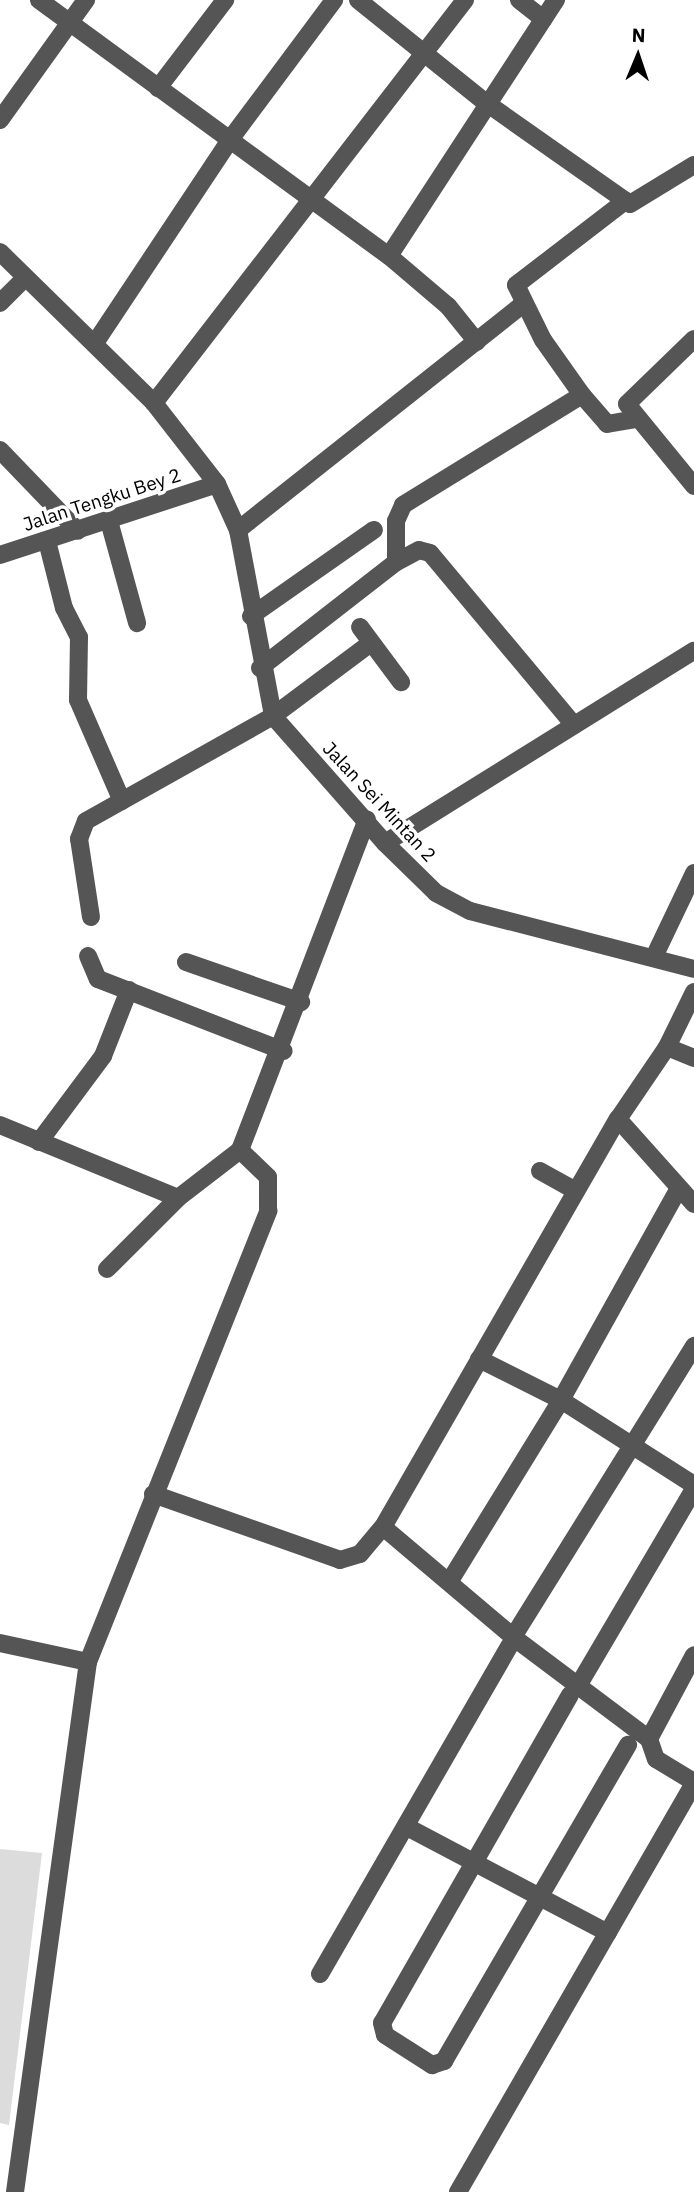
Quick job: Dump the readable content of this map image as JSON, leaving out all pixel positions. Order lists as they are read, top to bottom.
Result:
{
  "streets": {
    "street": ["Jalan Tengku Bey 2", "Jalan Sei Mintan 2"]
  },
  "crossings": [
    ["Jalan Tengku Bey 2", "Jalan Sei Mintan 2"]
  ],
  "north": "top"
}
